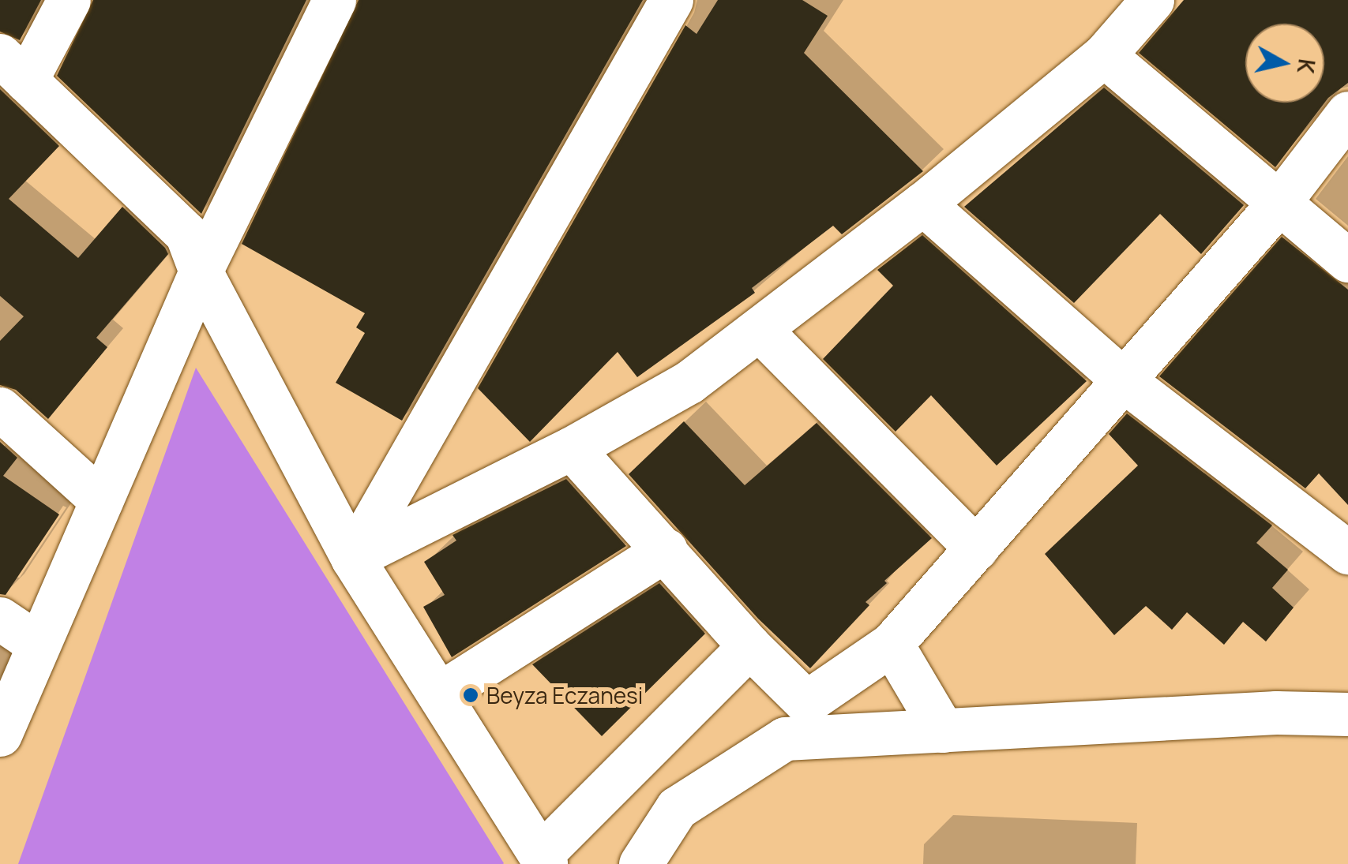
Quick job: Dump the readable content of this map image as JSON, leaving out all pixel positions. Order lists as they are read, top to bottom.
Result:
{
  "places": ["Beyza Eczanesi"],
  "north": "right"
}
